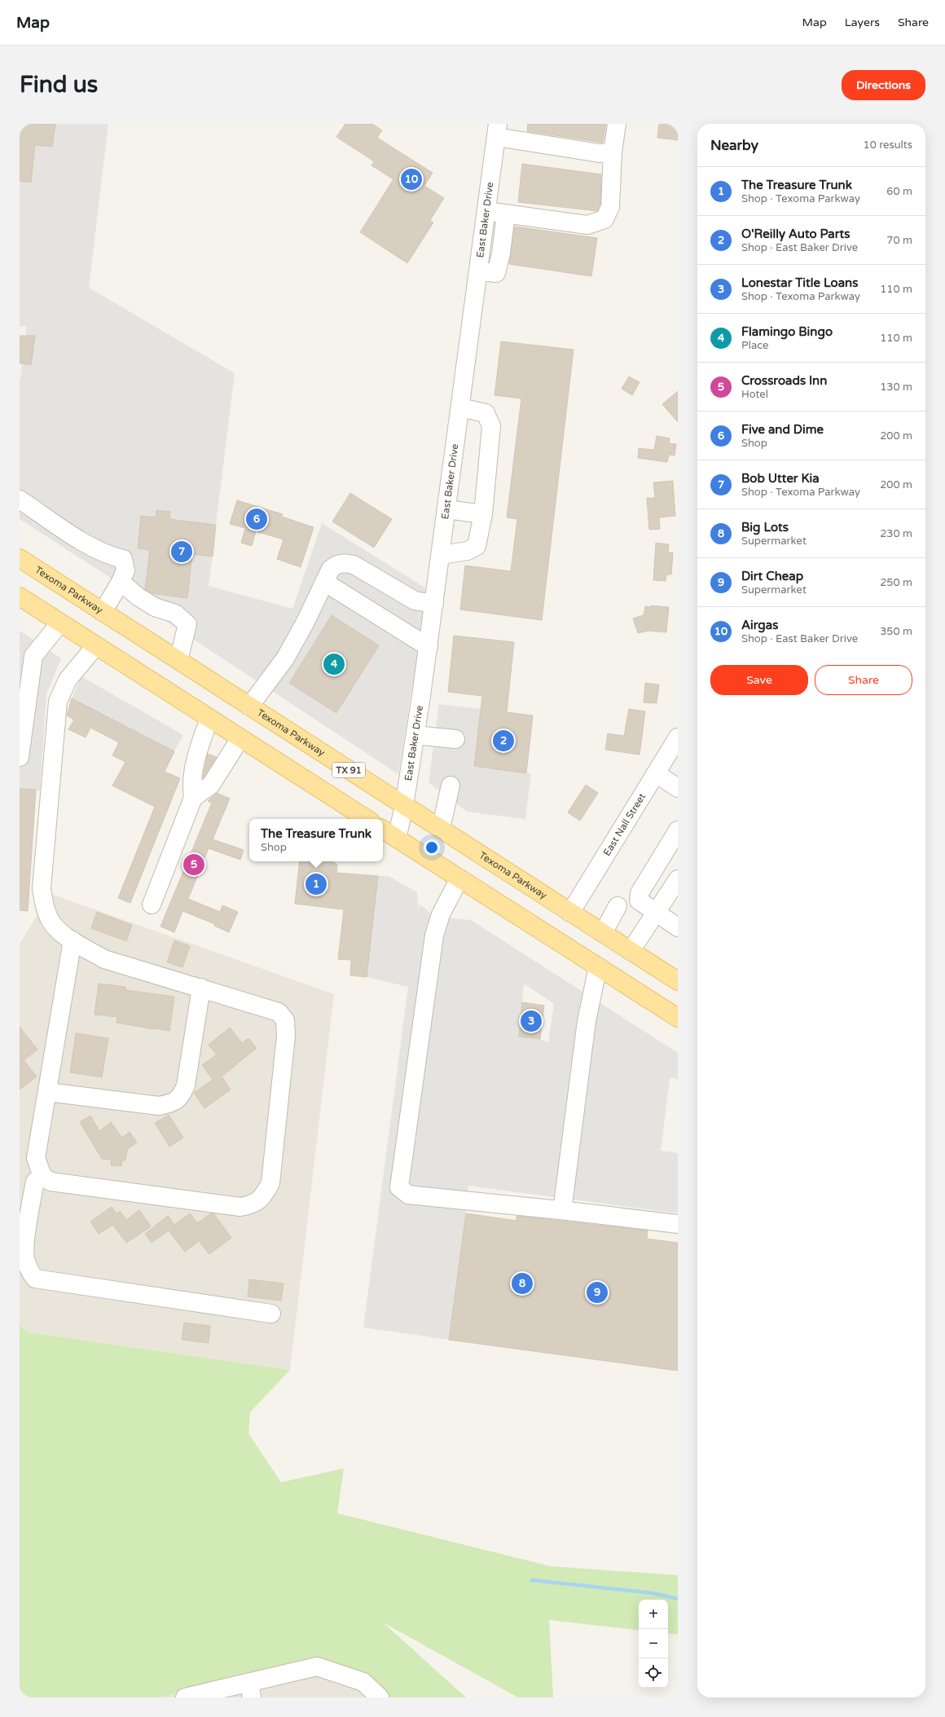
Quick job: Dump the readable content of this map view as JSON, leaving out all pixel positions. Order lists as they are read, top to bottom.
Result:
{
  "streets": {
    "main road": ["Texoma Parkway", "TX 91"],
    "street": ["East Baker Drive", "East Nall Street"]
  },
  "crossings": [
    ["East Baker Drive", "Texoma Parkway"],
    ["Texoma Parkway", "East Nall Street"]
  ],
  "page": {
    "header": "Map",
    "nav": ["Map", "Layers", "Share"],
    "buttons": [
      "Directions",
      ["Save", "Share"]
    ],
    "title": "Find us",
    "heading": ["Nearby", "10 results"],
    "list": [
      {
        "mark": "1",
        "name": "The Treasure Trunk",
        "note": "Shop · Texoma Parkway",
        "value": "60 m"
      },
      {
        "mark": "2",
        "name": "O'Reilly Auto Parts",
        "note": "Shop · East Baker Drive",
        "value": "70 m"
      },
      {
        "mark": "3",
        "name": "Lonestar Title Loans",
        "note": "Shop · Texoma Parkway",
        "value": "110 m"
      },
      {
        "mark": "4",
        "name": "Flamingo Bingo",
        "note": "Place",
        "value": "110 m"
      },
      {
        "mark": "5",
        "name": "Crossroads Inn",
        "note": "Hotel",
        "value": "130 m"
      },
      {
        "mark": "6",
        "name": "Five and Dime",
        "note": "Shop",
        "value": "200 m"
      },
      {
        "mark": "7",
        "name": "Bob Utter Kia",
        "note": "Shop · Texoma Parkway",
        "value": "200 m"
      },
      {
        "mark": "8",
        "name": "Big Lots",
        "note": "Supermarket",
        "value": "230 m"
      },
      {
        "mark": "9",
        "name": "Dirt Cheap",
        "note": "Supermarket",
        "value": "250 m"
      },
      {
        "mark": "10",
        "name": "Airgas",
        "note": "Shop · East Baker Drive",
        "value": "350 m"
      }
    ],
    "pins": [
      "10",
      "6",
      "7",
      "4",
      "2",
      "5",
      "1",
      "3",
      "8",
      "9"
    ],
    "popup": ["The Treasure Trunk", "Shop"],
    "map_buttons": ["+", "−"]
  }
}
